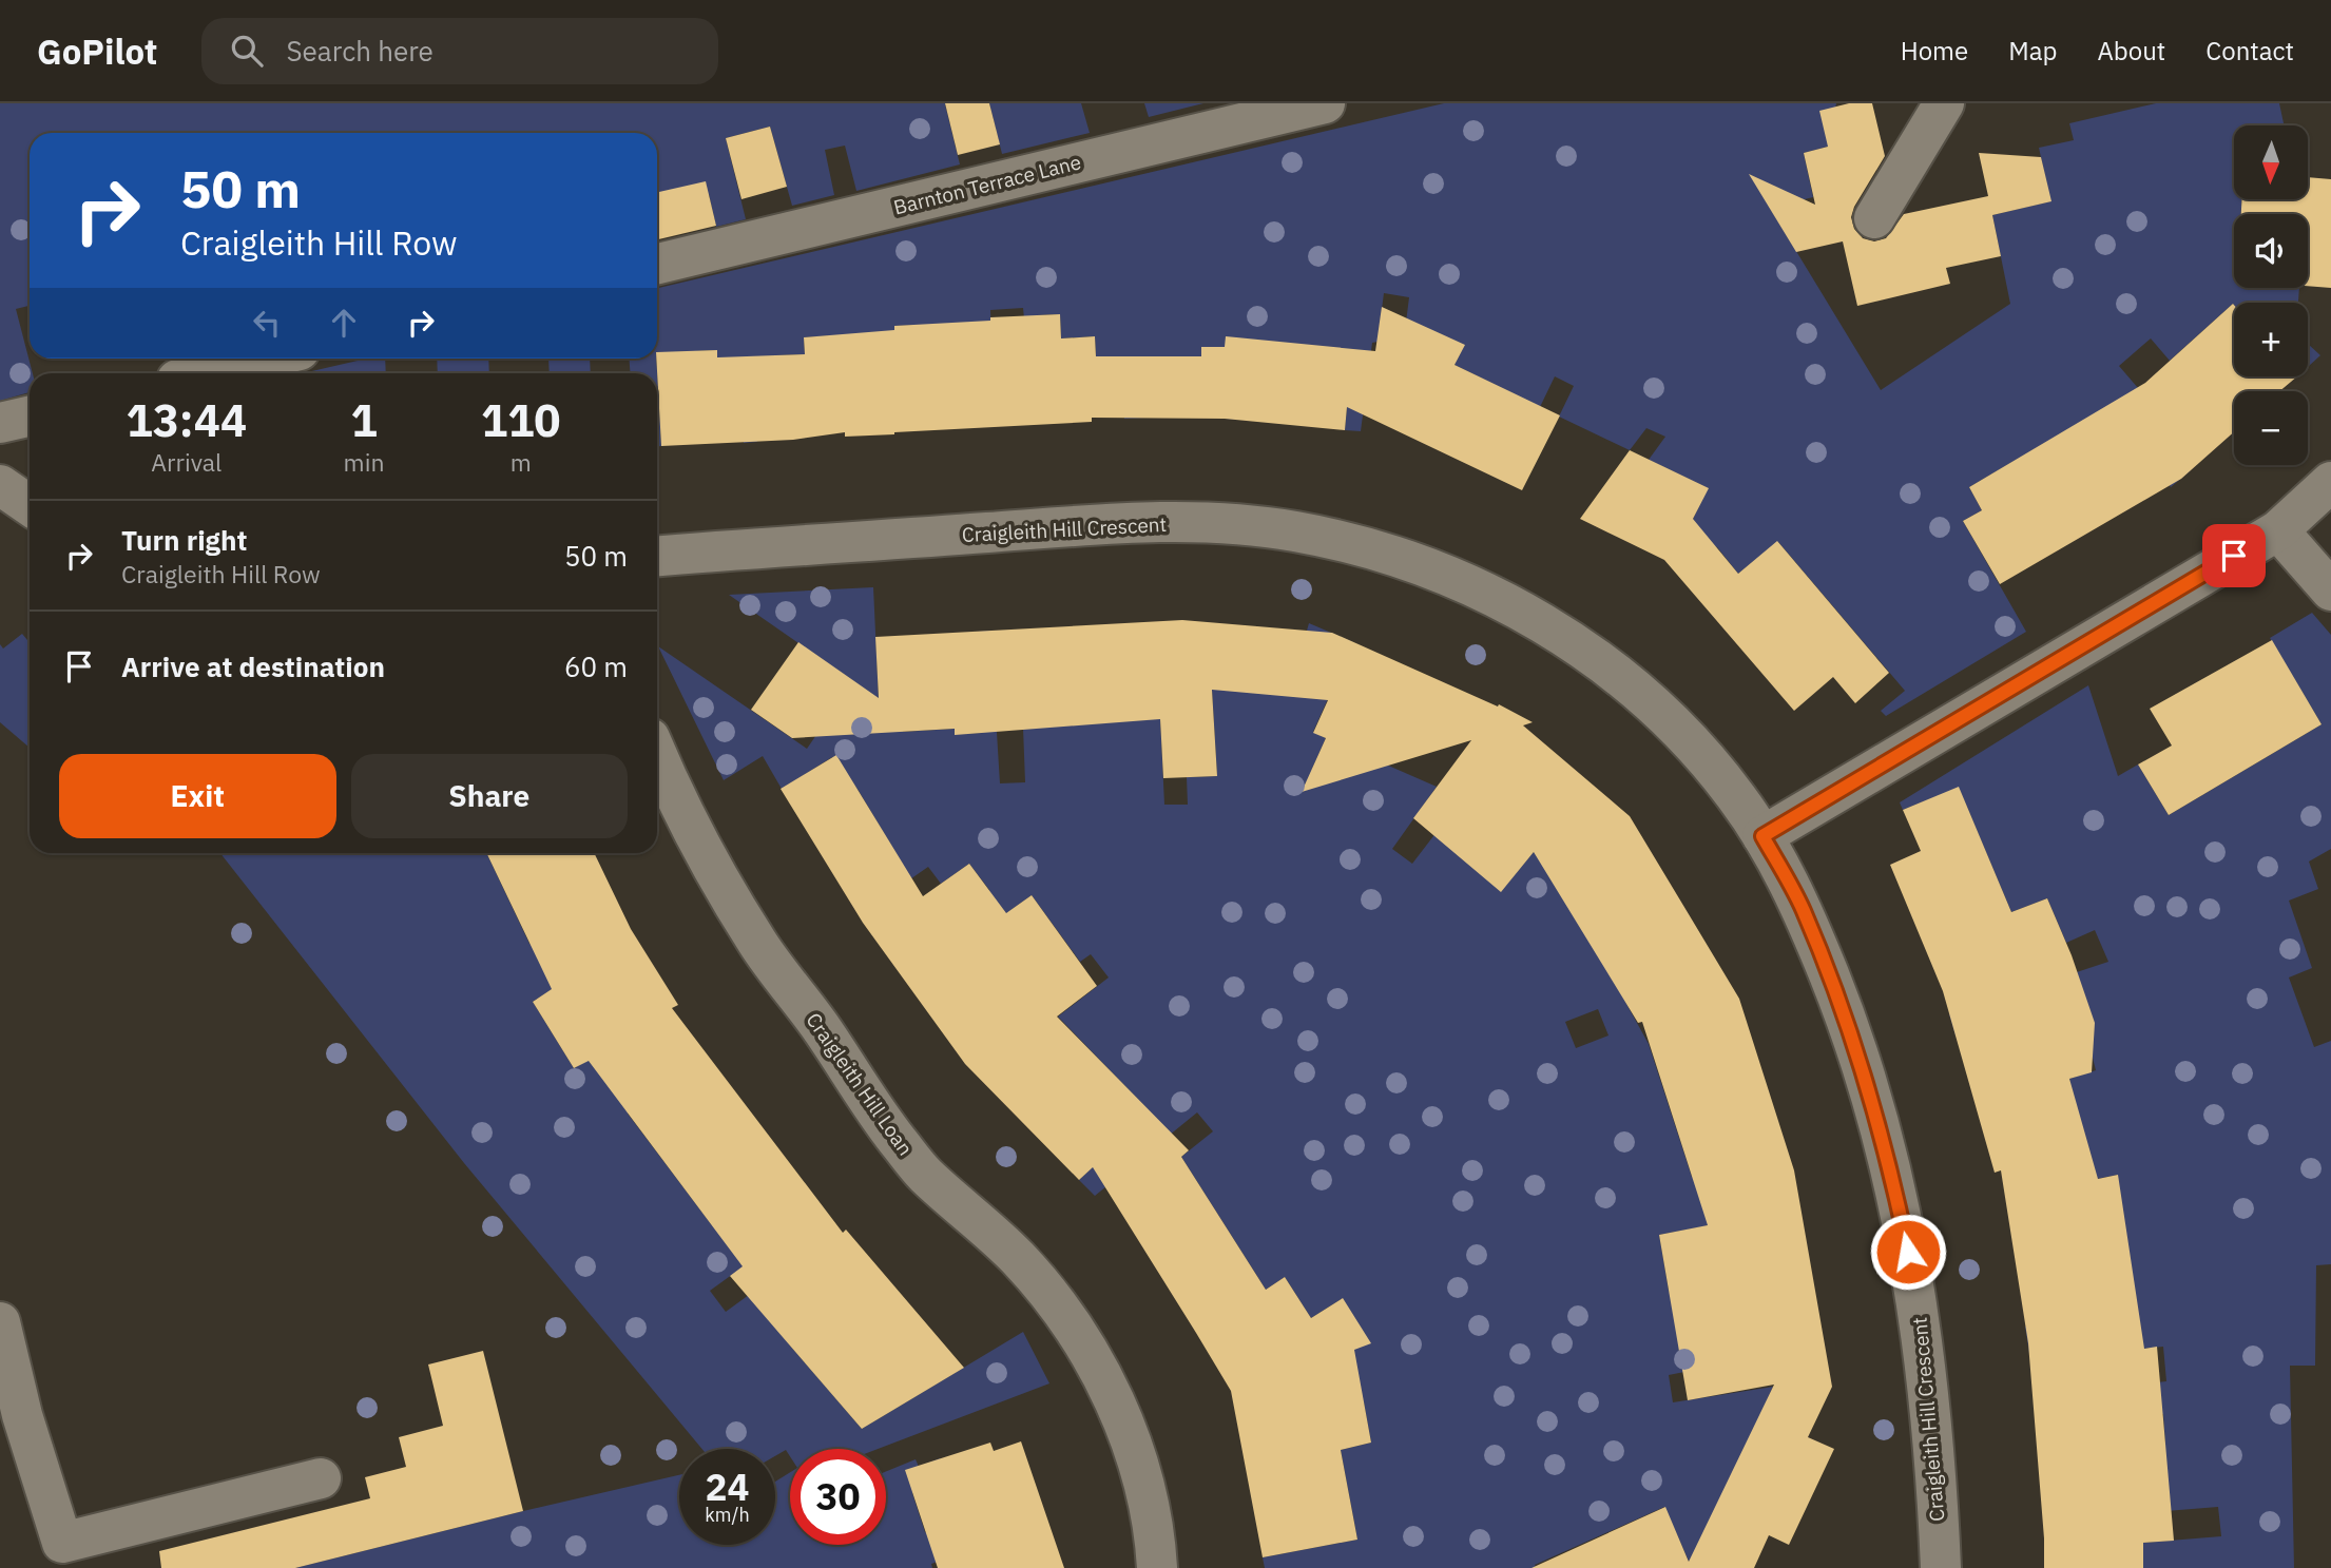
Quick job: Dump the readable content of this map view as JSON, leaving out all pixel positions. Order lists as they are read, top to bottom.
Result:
{
  "streets": {
    "street": ["Barnton Terrace Lane", "Craigleith Hill Crescent", "Craigleith Hill Loan"]
  },
  "north": "bottom",
  "page": {
    "header": "GoPilot",
    "search": "Search here",
    "nav": [
      "Home",
      "Map",
      "About",
      "Contact"
    ],
    "map_buttons": ["+", "−"],
    "turn": ["50 m", "Craigleith Hill Row"],
    "eta": [
      "13:44",
      "Arrival",
      "1",
      "min",
      "110",
      "m"
    ],
    "list": [
      {
        "name": "Turn right",
        "note": "Craigleith Hill Row",
        "value": "50 m"
      },
      {
        "name": "Arrive at destination",
        "value": "60 m"
      }
    ],
    "buttons": ["Exit", "Share"],
    "speed": "24 km/h",
    "limit": "30"
  }
}
